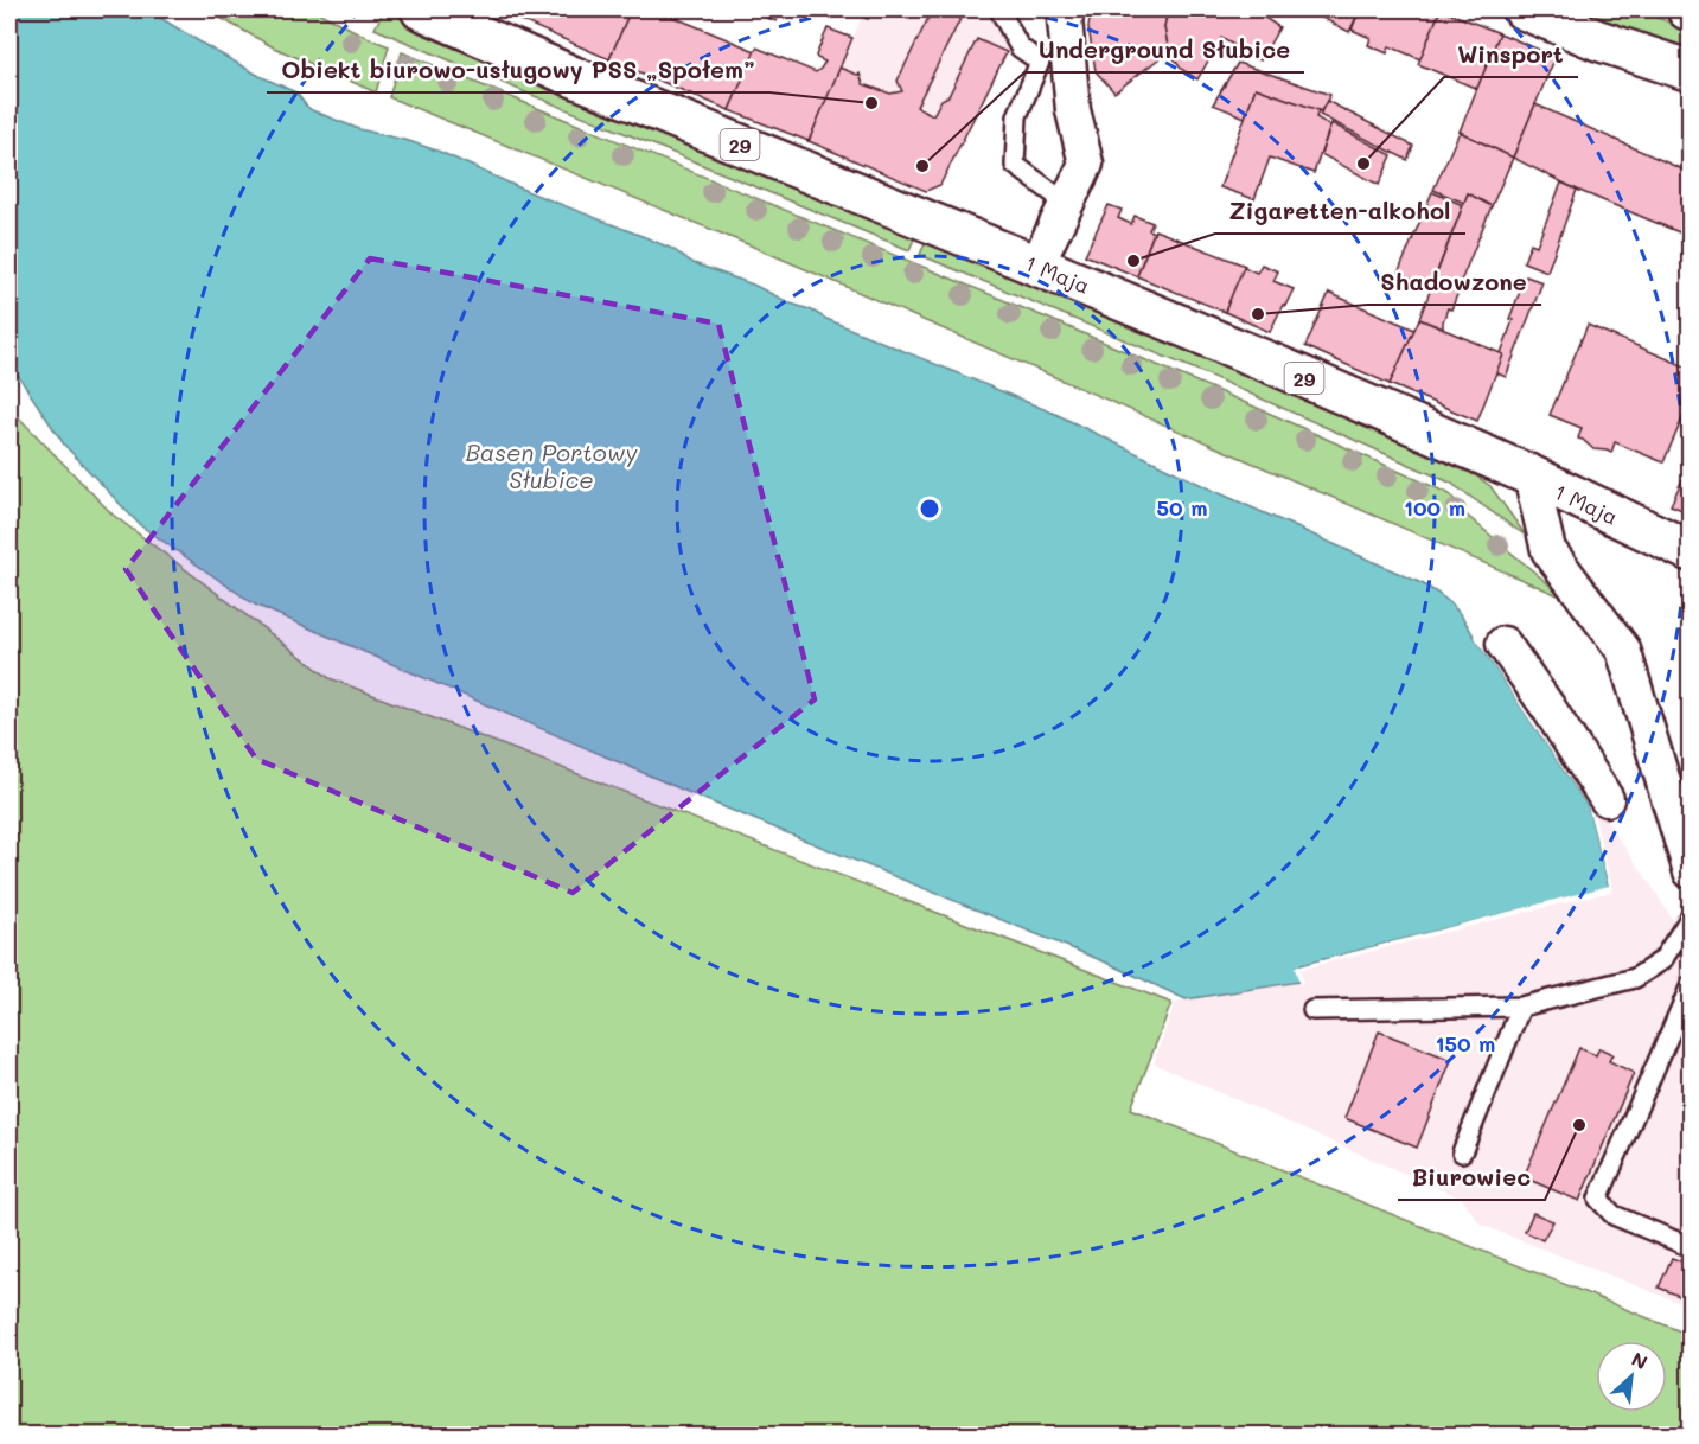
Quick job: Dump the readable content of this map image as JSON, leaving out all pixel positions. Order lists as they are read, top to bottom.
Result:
{
  "streets": {
    "main road": ["29", "1 Maja"]
  },
  "water": ["Basen Portowy Słubice"],
  "places": [
    "Obiekt biurowo-usługowy PSS „Społem”",
    "Winsport",
    "Underground Słubice",
    "Zigaretten-alkohol",
    "Shadowzone",
    "Biurowiec"
  ],
  "north": "top right",
  "rings": ["50 m", "100 m", "150 m"]
}
